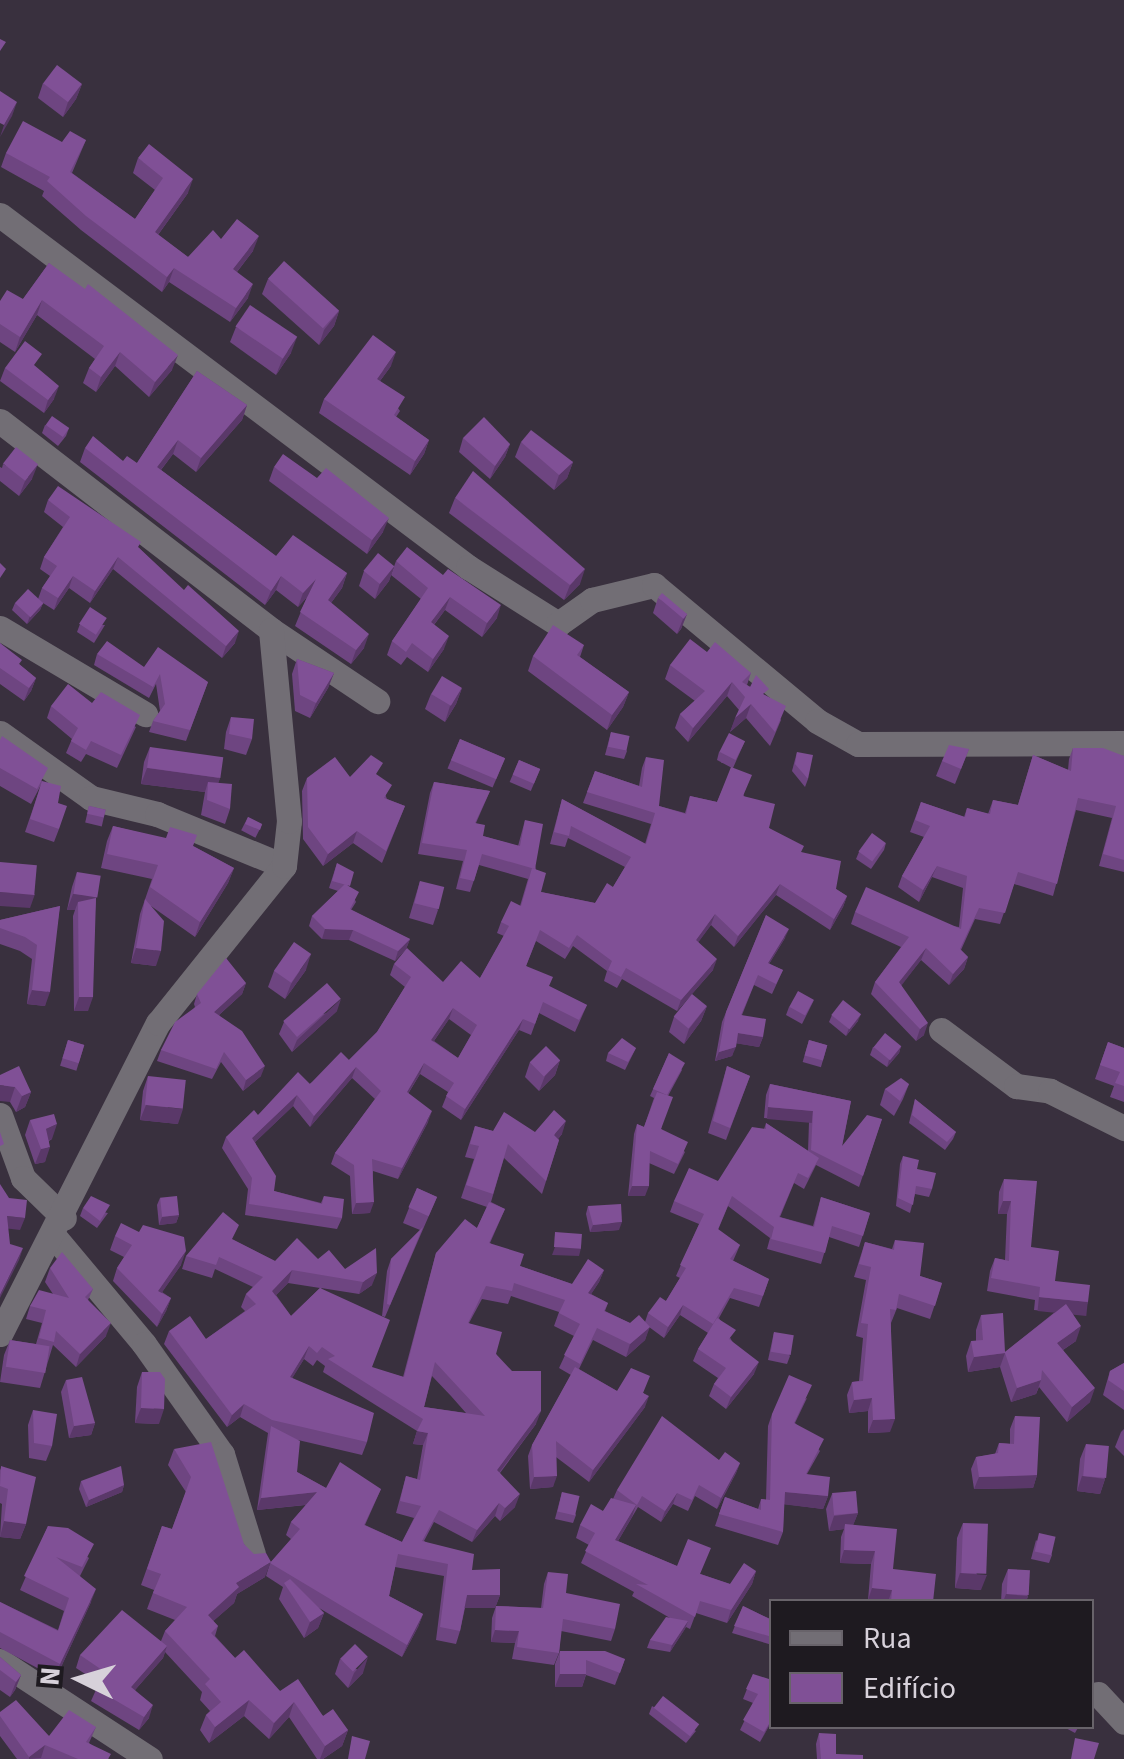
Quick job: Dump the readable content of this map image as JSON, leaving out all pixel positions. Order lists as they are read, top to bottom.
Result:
{
  "legend": ["Rua", "Edifício"],
  "north": "left"
}
